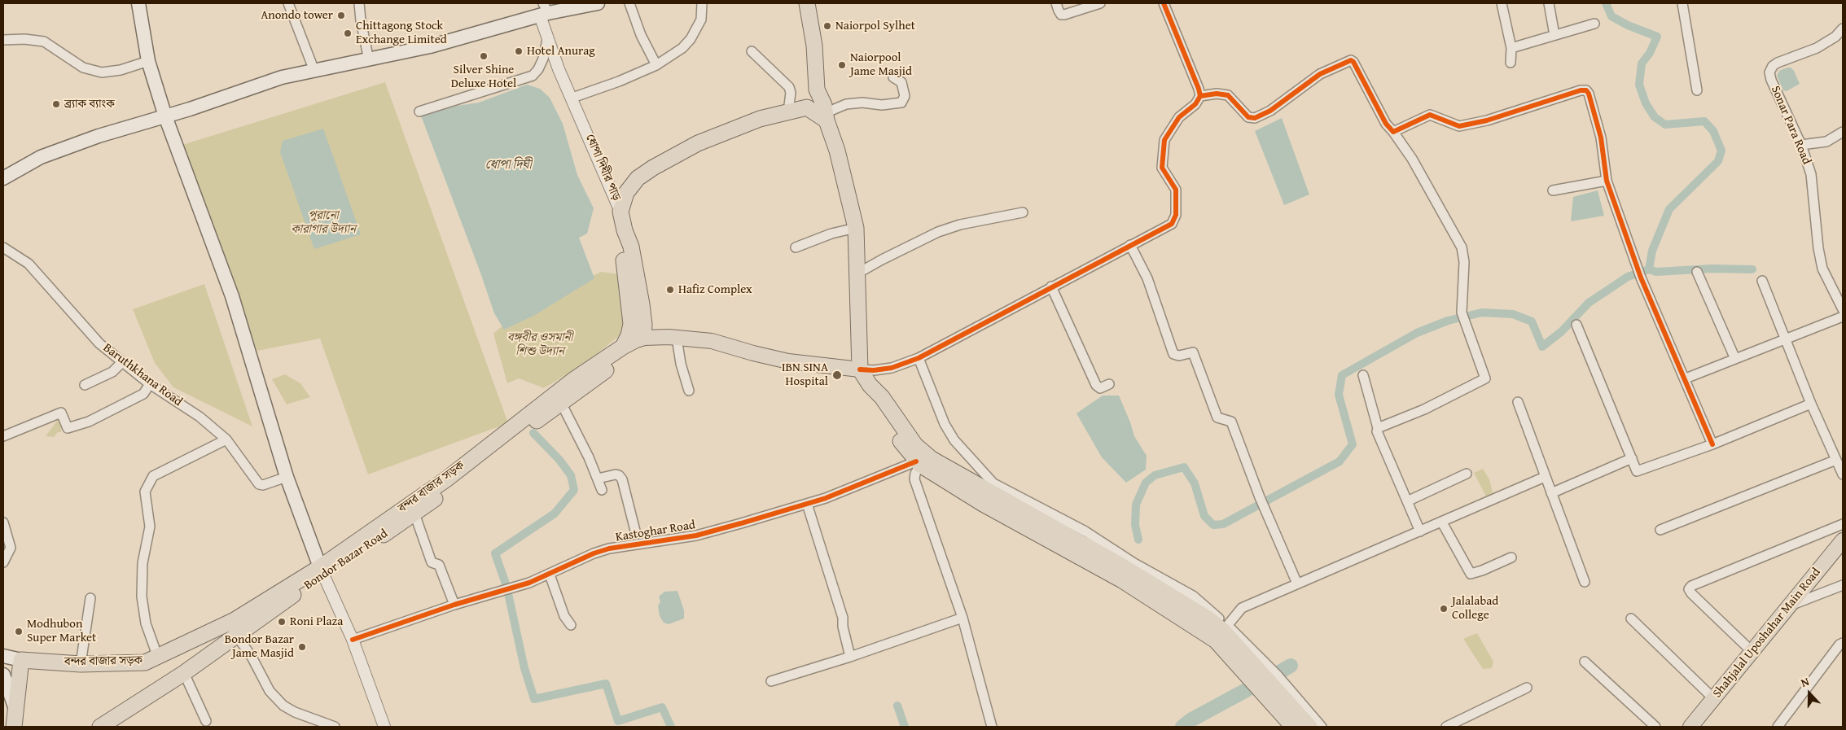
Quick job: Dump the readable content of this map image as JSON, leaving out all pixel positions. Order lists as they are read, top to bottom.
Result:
{
  "streets": {
    "highway": ["ধোপা দিঘীর পাড়", "বন্দর বাজার সড়ক", "Bondor Bazar Road"],
    "main road": ["Shahjalal Uposhahar Main Road"],
    "street": ["Sonar Para Road", "Baruthkhana Road", "Kastoghar Road"]
  },
  "crossings": [
    ["ধোপা দিঘীর পাড়", "বন্দর বাজার সড়ক"],
    ["ধোপা দিঘীর পাড়", "Bondor Bazar Road"],
    ["বন্দর বাজার সড়ক", "Bondor Bazar Road"]
  ],
  "water": ["ধোপা দিঘী"],
  "parks": ["পুরানো কারাগার উদ্যান", "বঙ্গবীর ওসমানী শিশু উদ্যান"],
  "places": [
    "Anondo tower",
    "Naiorpol Sylhet",
    "Chittagong Stock Exchange Limited",
    "Hotel Anurag",
    "Silver Shine Deluxe Hotel",
    "Naiorpool Jame Masjid",
    "ব্র্যাক ব্যাংক",
    "Hafiz Complex",
    "IBN SINA Hospital",
    "Jalalabad College",
    "Roni Plaza",
    "Modhubon Super Market",
    "Bondor Bazar Jame Masjid"
  ],
  "north": "top"
}
